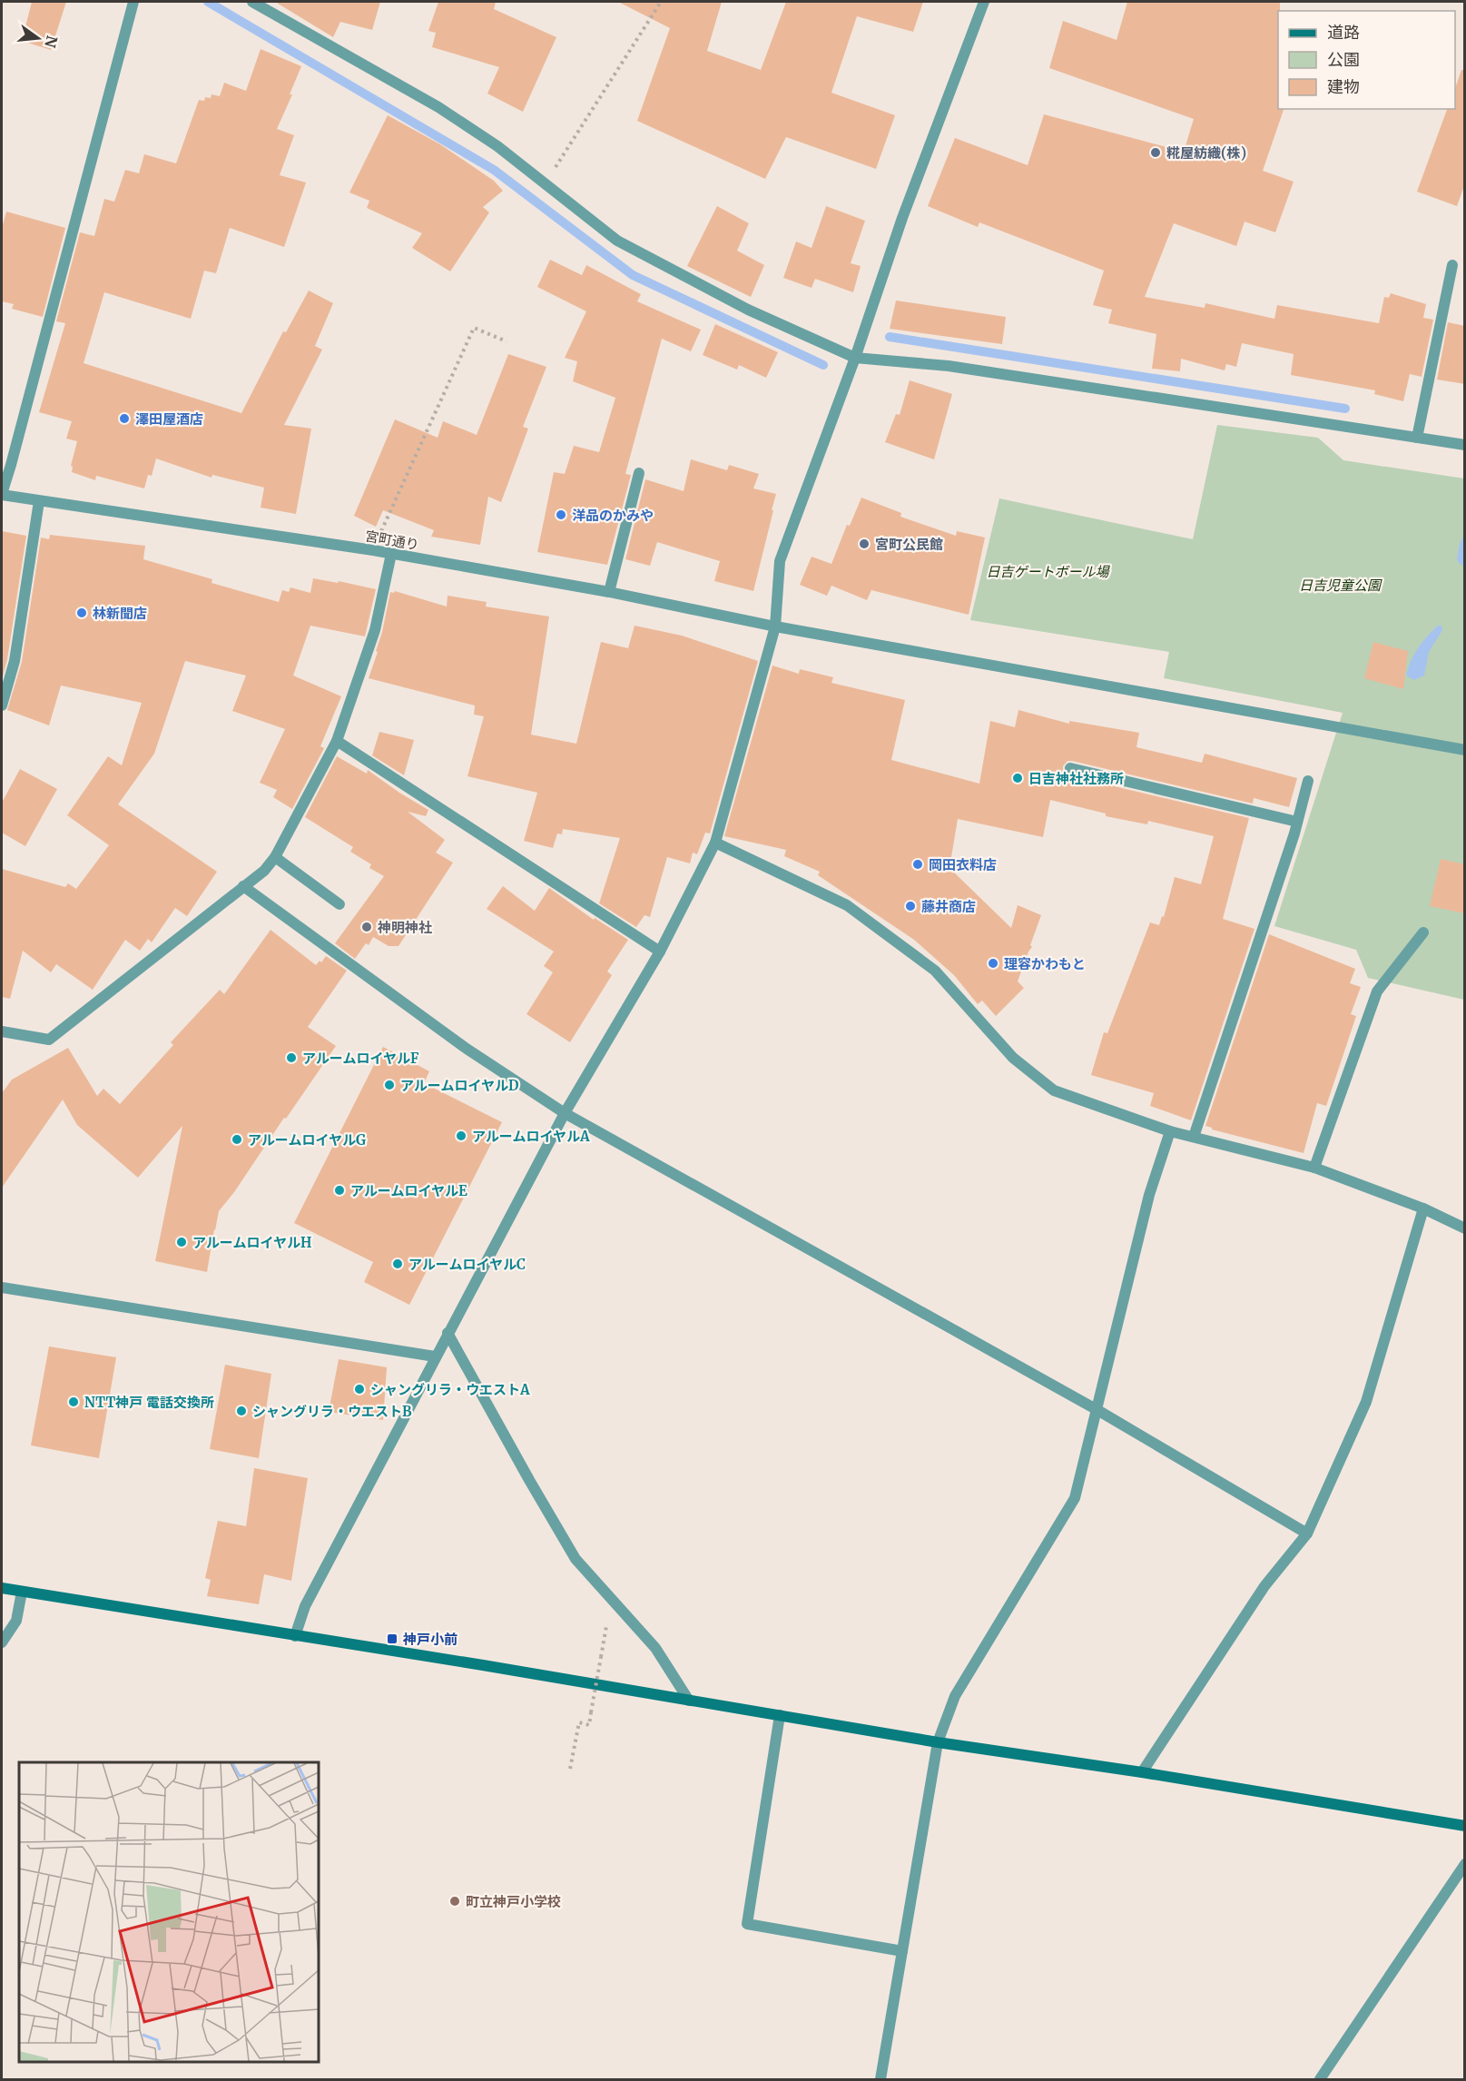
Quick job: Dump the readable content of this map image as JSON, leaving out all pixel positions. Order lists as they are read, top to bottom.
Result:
{
  "streets": {
    "street": ["宮町通り"]
  },
  "parks": ["日吉ゲートボール場", "日吉児童公園"],
  "places": {
    "other": [
      "糀屋紡織(株)",
      "澤田屋酒店",
      "洋品のかみや",
      "宮町公民館",
      "林新聞店",
      "日吉神社社務所",
      "岡田衣料店",
      "藤井商店",
      "神明神社",
      "理容かわもと",
      "アルームロイヤルF",
      "アルームロイヤルD",
      "アルームロイヤルA",
      "アルームロイヤルG",
      "アルームロイヤルE",
      "アルームロイヤルH",
      "アルームロイヤルC",
      "シャングリラ・ウエストA",
      "NTT神戸 電話交換所",
      "シャングリラ・ウエストB",
      "町立神戸小学校"
    ],
    "transit": ["神戸小前"]
  },
  "legend": ["道路", "公園", "建物"],
  "north": "right"
}
